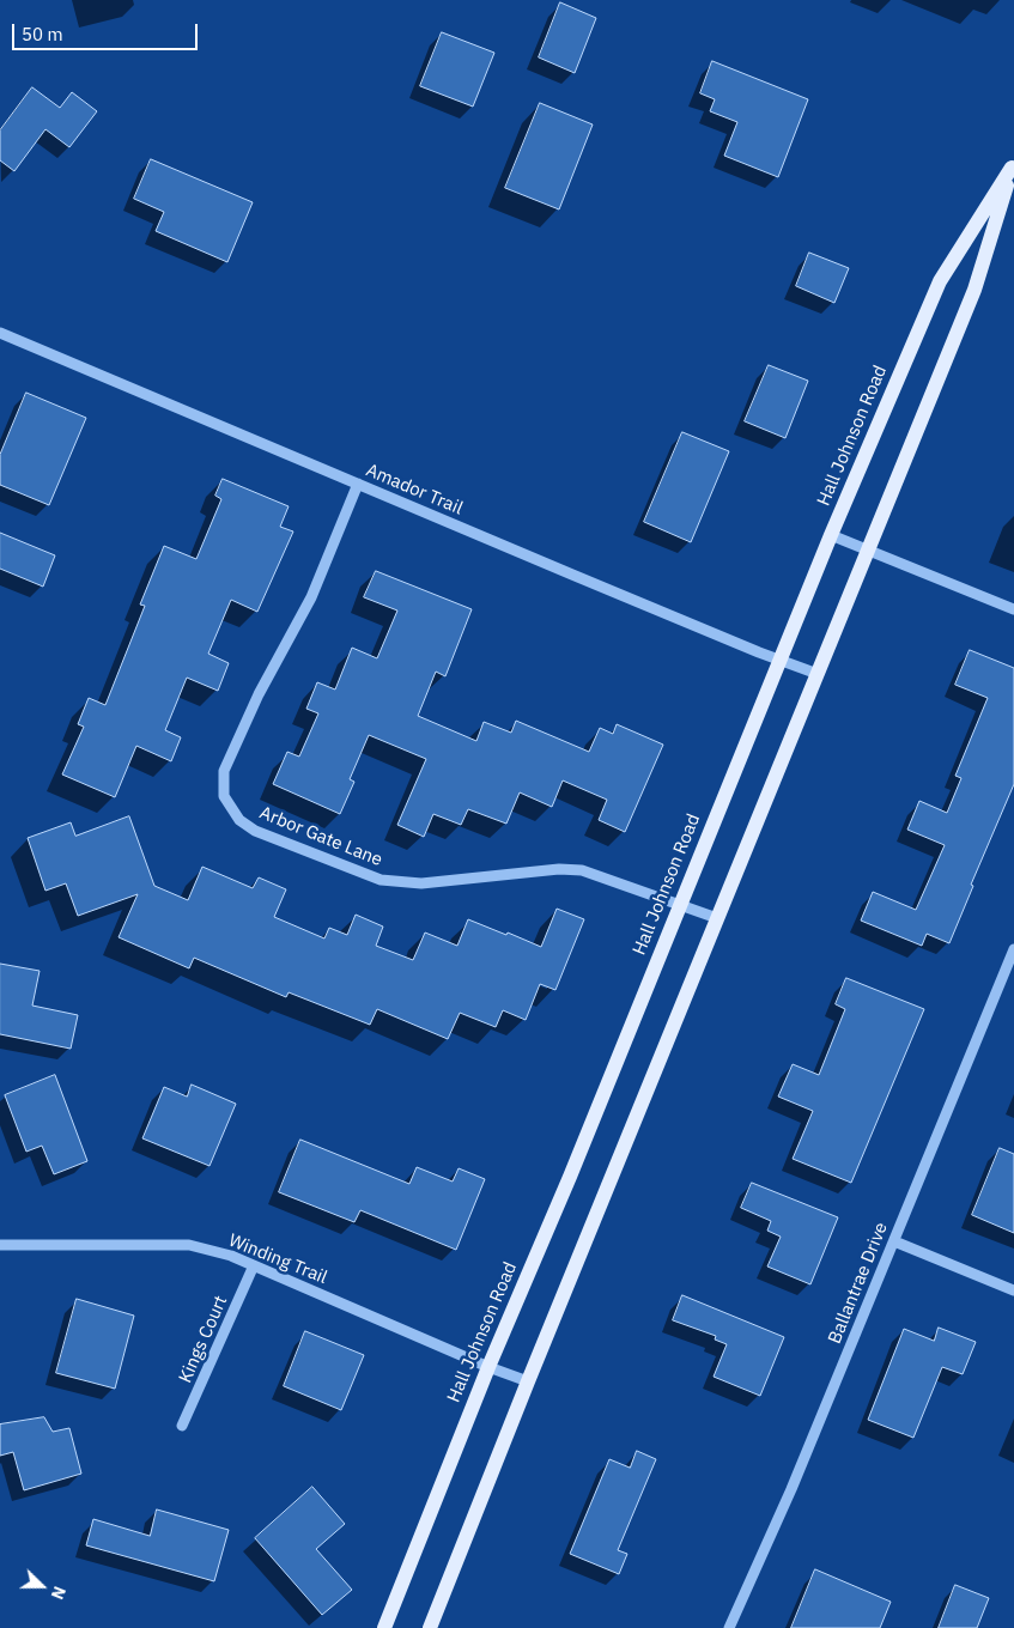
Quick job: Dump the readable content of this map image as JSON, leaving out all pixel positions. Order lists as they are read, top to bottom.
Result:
{
  "streets": {
    "main road": ["Hall Johnson Road"],
    "street": [
      "Amador Trail",
      "Arbor Gate Lane",
      "Winding Trail",
      "Ballantrae Drive",
      "Kings Court"
    ]
  },
  "crossings": [
    ["Hall Johnson Road", "Amador Trail"],
    ["Hall Johnson Road", "Arbor Gate Lane"],
    ["Hall Johnson Road", "Winding Trail"],
    ["Amador Trail", "Arbor Gate Lane"],
    ["Winding Trail", "Kings Court"]
  ],
  "scale_bar": "50 m",
  "north": "right"
}
